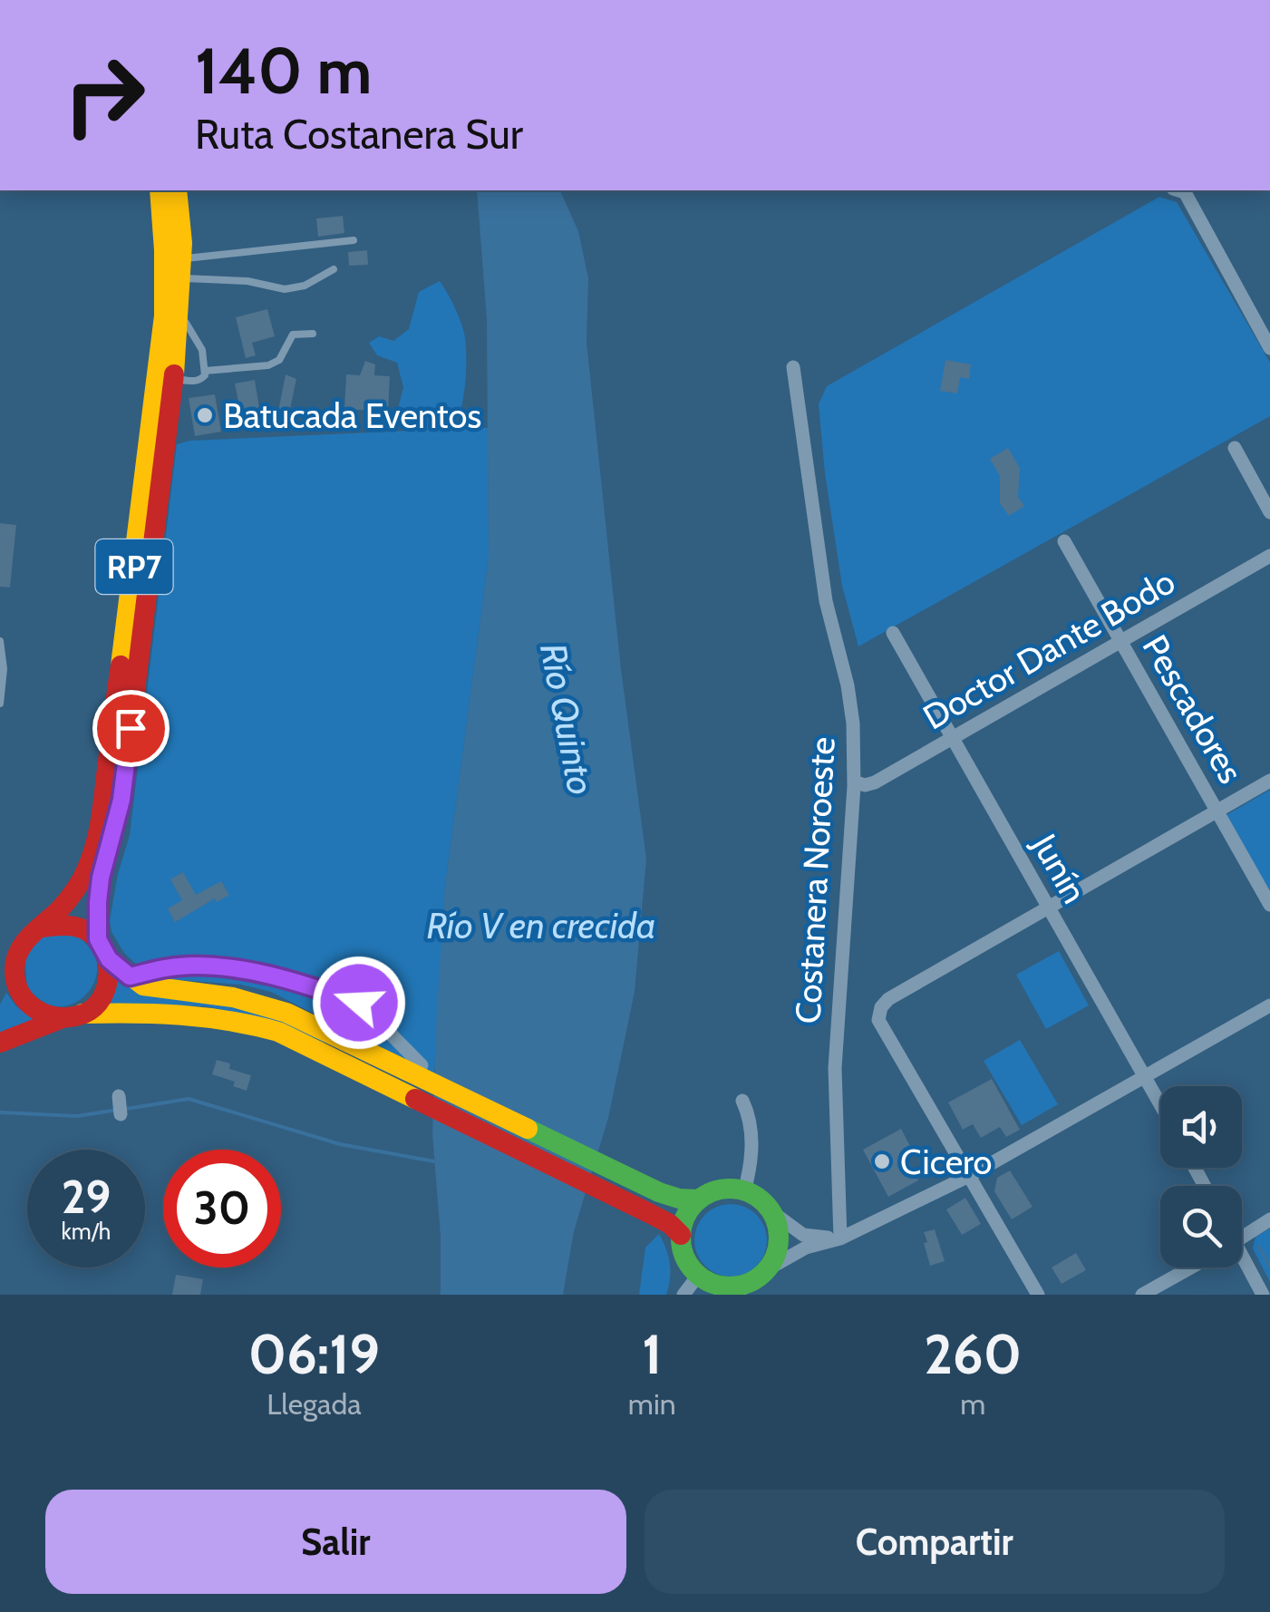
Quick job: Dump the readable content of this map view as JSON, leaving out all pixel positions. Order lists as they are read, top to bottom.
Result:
{
  "streets": {
    "main road": ["RP7"],
    "street": [
      "Doctor Dante Bodo",
      "Pescadores",
      "Junín",
      "Costanera Noroeste"
    ]
  },
  "crossings": [
    ["Doctor Dante Bodo", "Pescadores"],
    ["Doctor Dante Bodo", "Junín"],
    ["Doctor Dante Bodo", "Costanera Noroeste"]
  ],
  "water": ["Río Quinto", "Río V en crecida"],
  "places": ["Batucada Eventos", "Cicero"],
  "page": {
    "turn": ["140 m", "Ruta Costanera Sur"],
    "speed": "29 km/h",
    "limit": "30",
    "eta": [
      "06:19",
      "Llegada",
      "1",
      "min",
      "260",
      "m"
    ],
    "buttons": ["Salir", "Compartir"]
  }
}
